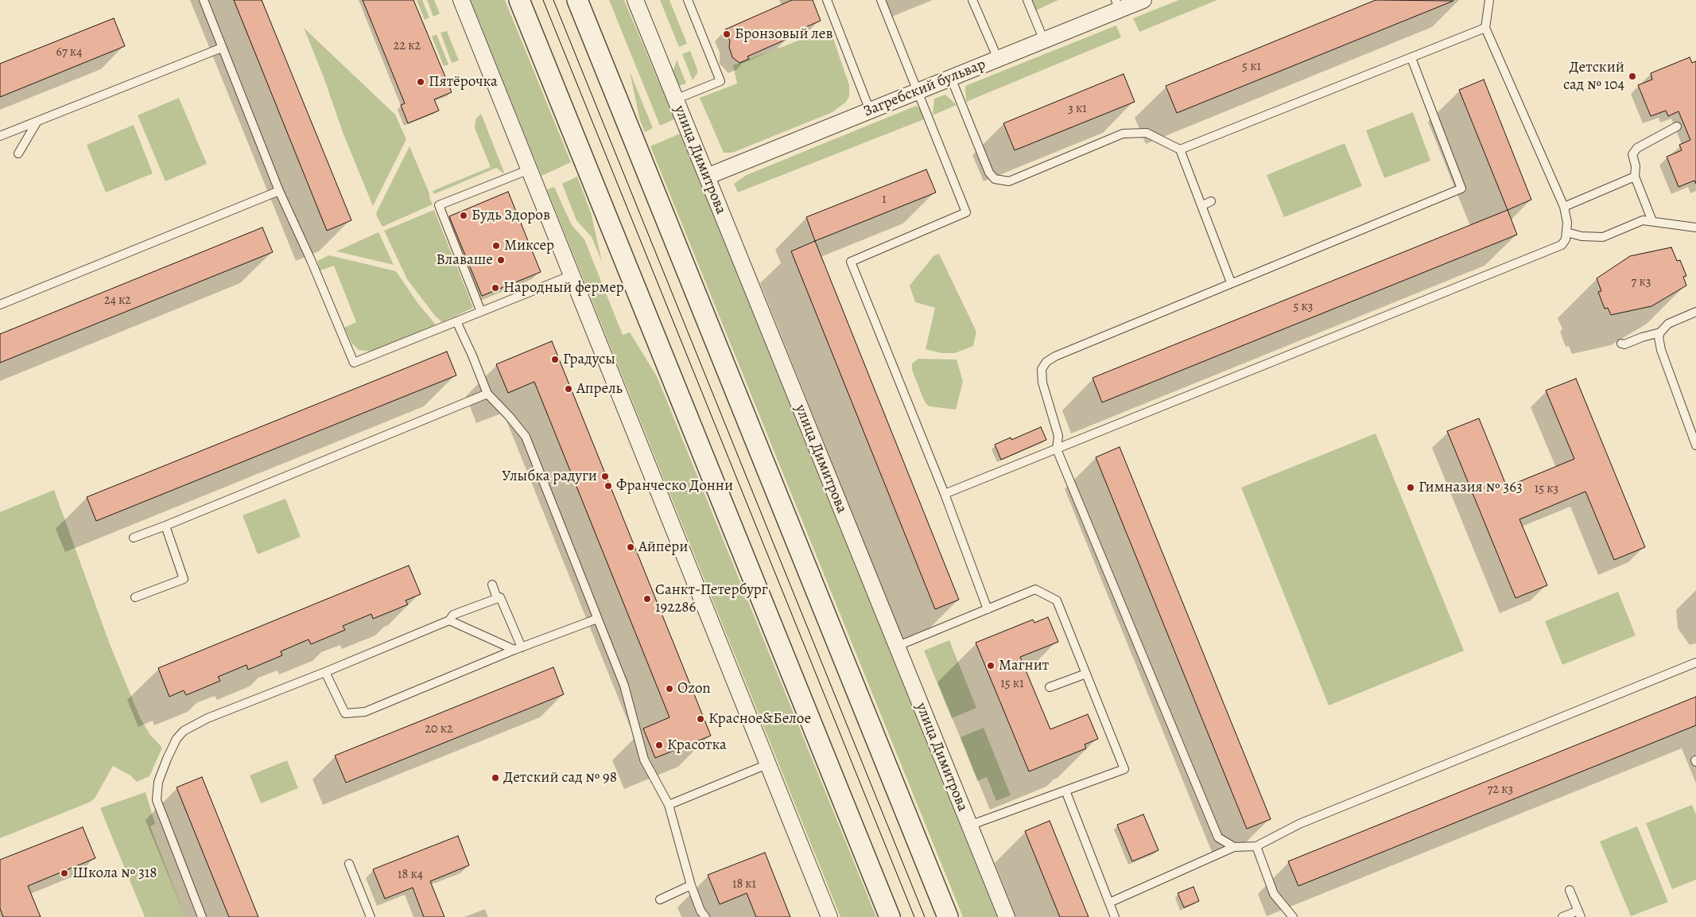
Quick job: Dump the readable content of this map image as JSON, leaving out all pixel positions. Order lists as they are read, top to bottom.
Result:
{
  "streets": {
    "street": ["Загребский бульвар", "улица Димитрова"]
  },
  "crossings": [
    ["Загребский бульвар", "улица Димитрова"]
  ],
  "places": [
    "Бронзовый лев",
    "Детский сад № 104",
    "Пятёрочка",
    "Будь Здоров",
    "Миксер",
    "Влаваше",
    "Народный фермер",
    "Градусы",
    "Апрель",
    "Улыбка радуги",
    "Франческо Донни",
    "Гимназия № 363",
    "Айпери",
    "Санкт-Петербург 192286",
    "Магнит",
    "Ozon",
    "Красное&Белое",
    "Красотка",
    "Детский сад № 98",
    "Школа № 318"
  ],
  "house_numbers": [
    "22 к2",
    "67 к4",
    "5 к1",
    "3 к1",
    "1",
    "7 к3",
    "24 к2",
    "5 к3",
    "15 к3",
    "15 к1",
    "20 к2",
    "72 к3",
    "18 к4",
    "18 к1"
  ]
}
